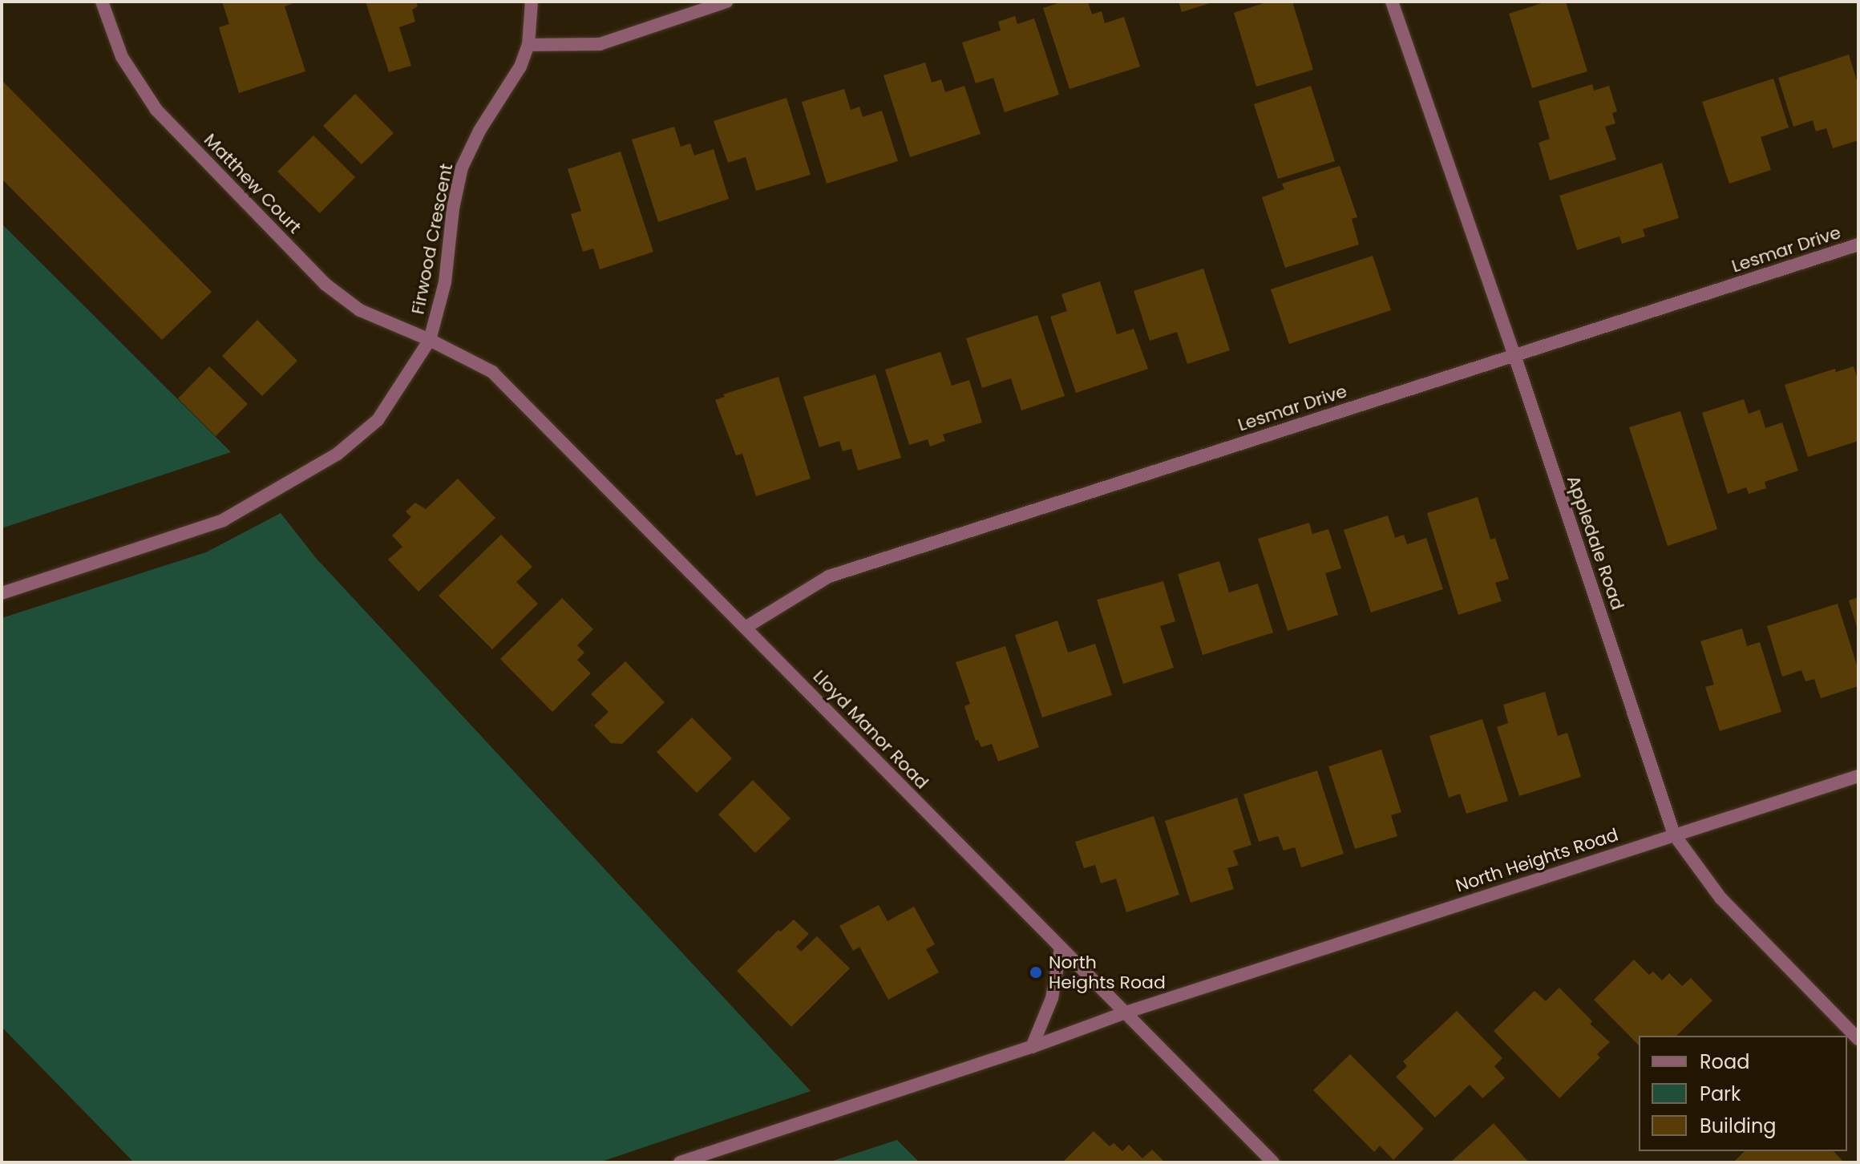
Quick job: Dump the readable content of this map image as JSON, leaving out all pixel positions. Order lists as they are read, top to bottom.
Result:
{
  "streets": {
    "street": [
      "Matthew Court",
      "Firwood Crescent",
      "Lesmar Drive",
      "Appledale Road",
      "Lloyd Manor Road",
      "North Heights Road"
    ]
  },
  "crossings": [
    ["Matthew Court", "Firwood Crescent"],
    ["Matthew Court", "Lloyd Manor Road"],
    ["Firwood Crescent", "Lloyd Manor Road"],
    ["Lesmar Drive", "Appledale Road"],
    ["Lesmar Drive", "Lloyd Manor Road"],
    ["Appledale Road", "North Heights Road"],
    ["Lloyd Manor Road", "North Heights Road"]
  ],
  "places": ["North Heights Road"],
  "legend": ["Road", "Park", "Building"]
}
